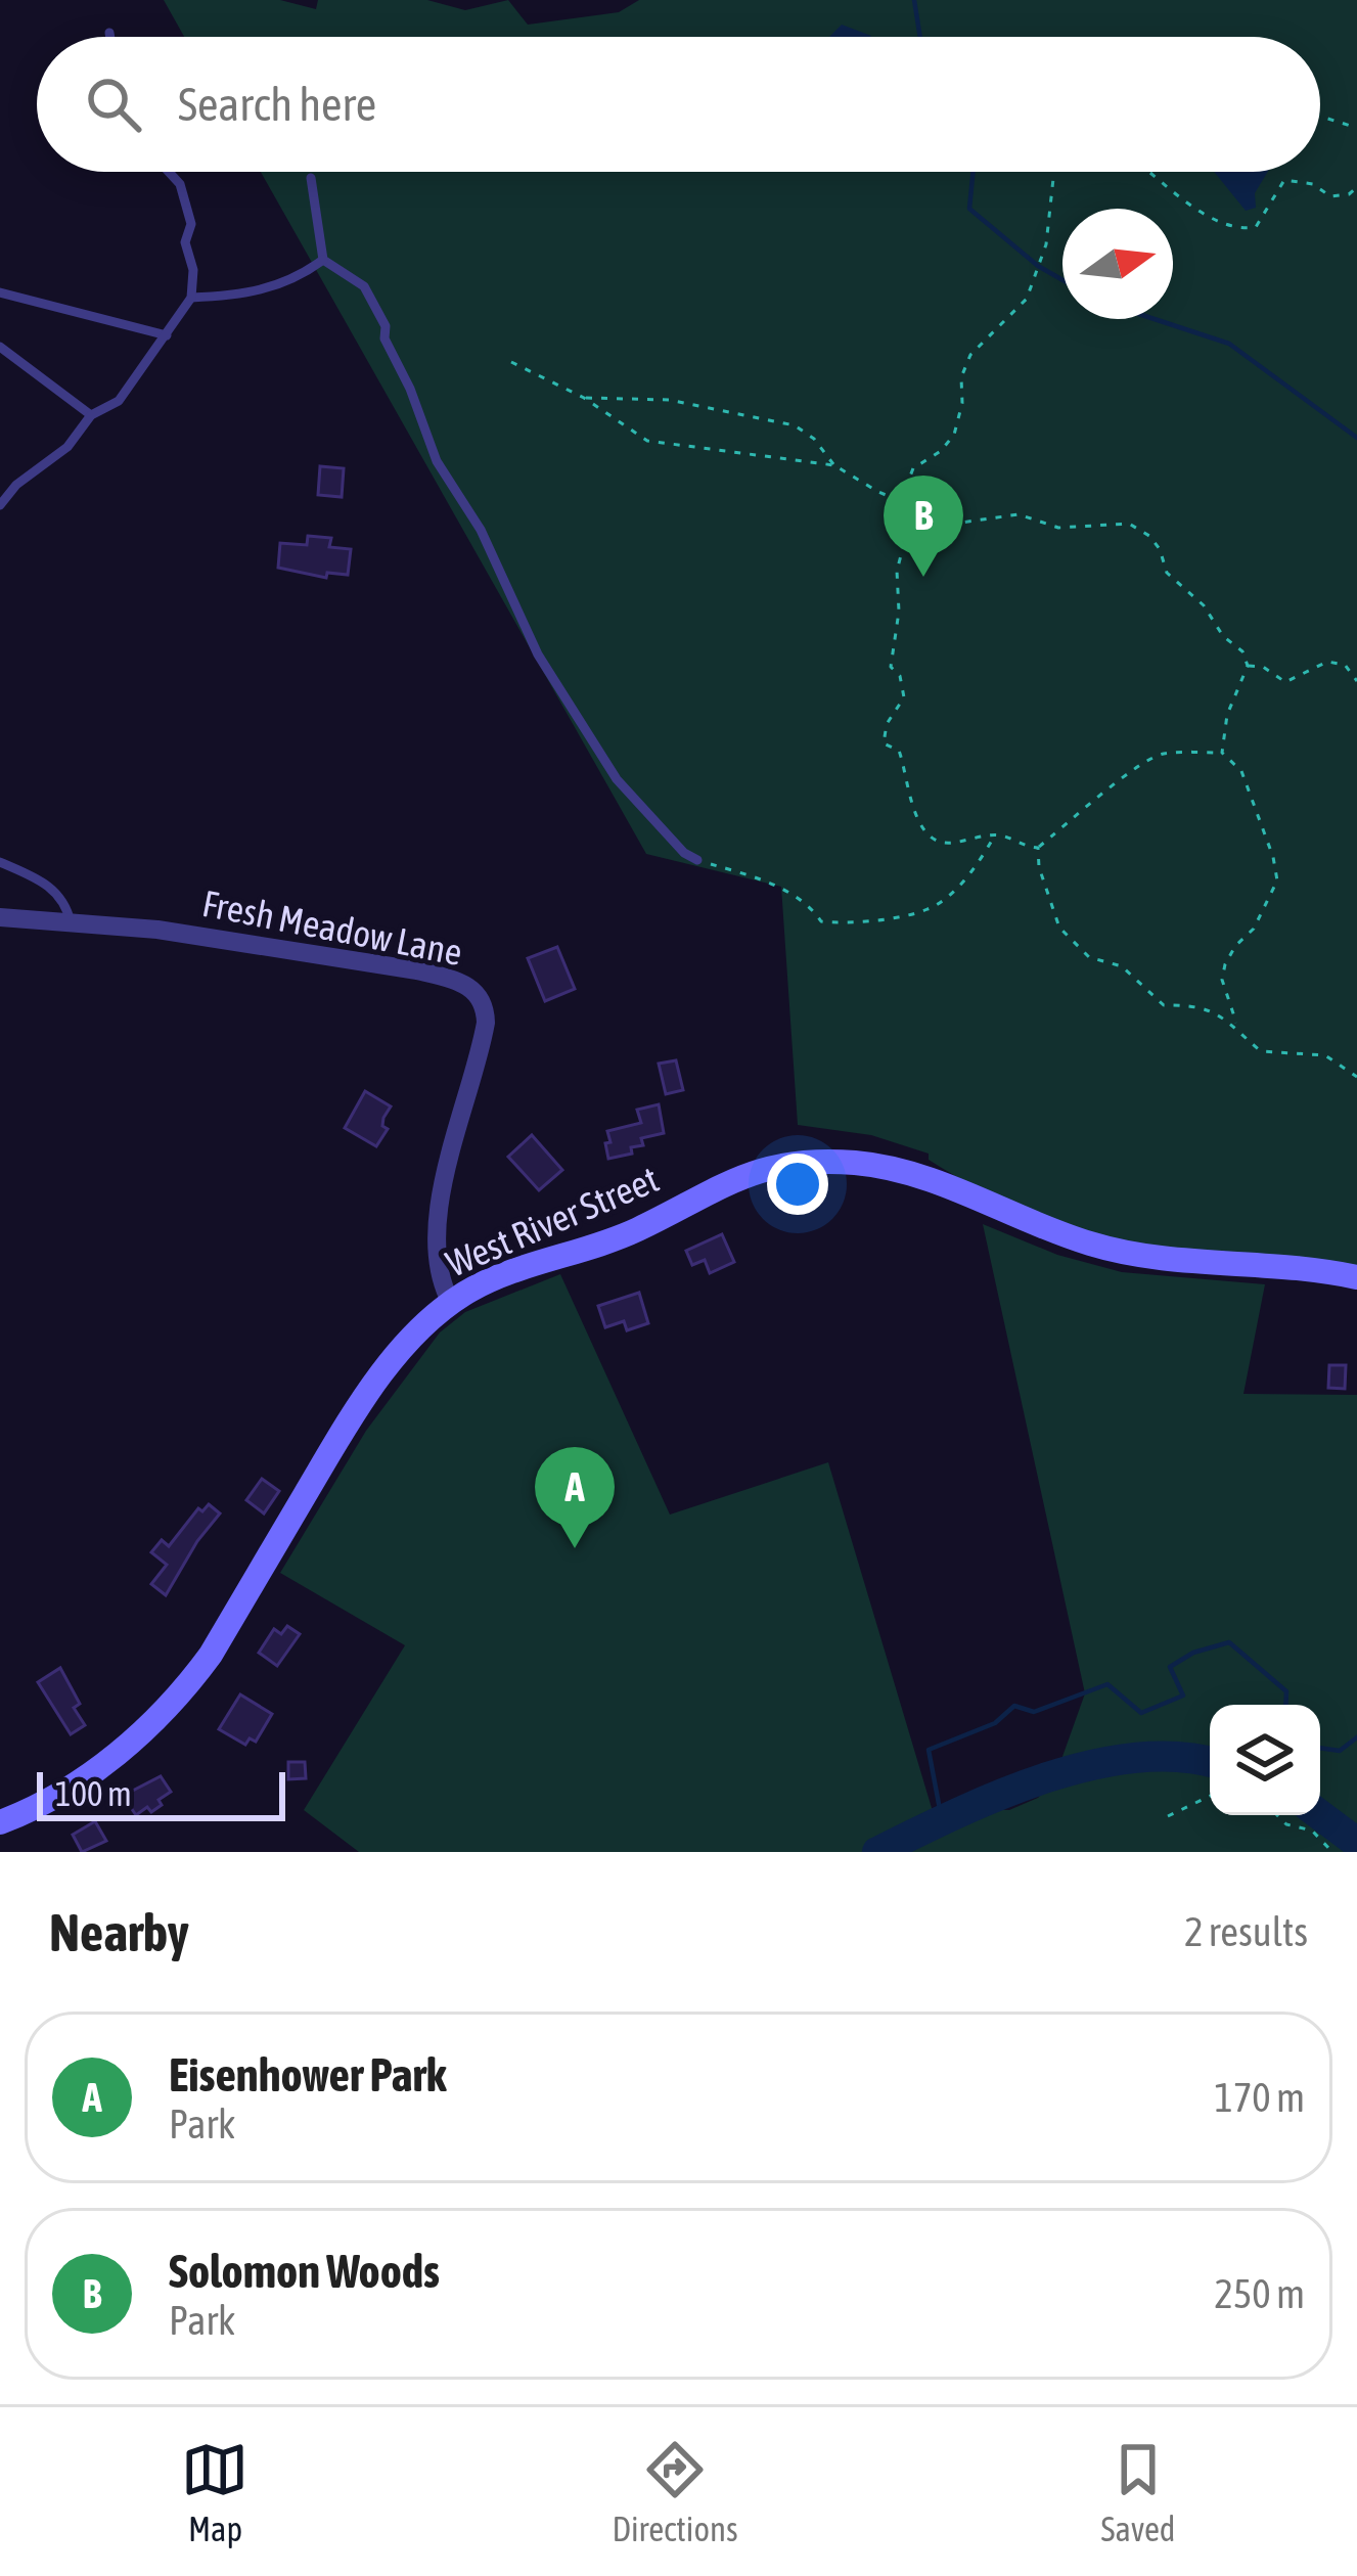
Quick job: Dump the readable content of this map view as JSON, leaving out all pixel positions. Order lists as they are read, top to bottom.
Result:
{
  "streets": {
    "street": ["Fresh Meadow Lane", "West River Street"]
  },
  "crossings": [
    ["Fresh Meadow Lane", "West River Street"]
  ],
  "scale_bar": "100 m",
  "north": "right",
  "page": {
    "search": "Search here",
    "pins": ["B", "A"],
    "scale": "100 m",
    "heading": ["Nearby", "2 results"],
    "list": [
      {
        "mark": "A",
        "name": "Eisenhower Park",
        "note": "Park",
        "value": "170 m"
      },
      {
        "mark": "B",
        "name": "Solomon Woods",
        "note": "Park",
        "value": "250 m"
      }
    ],
    "nav": ["Map", "Directions", "Saved"]
  }
}
